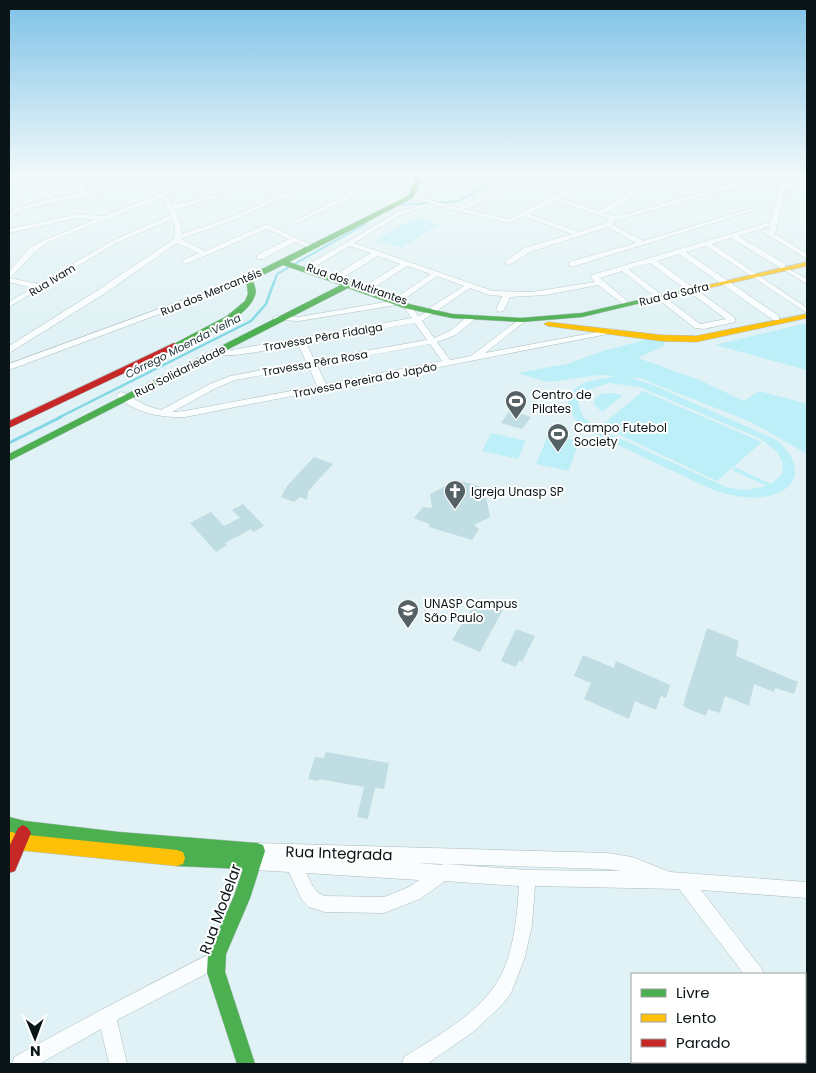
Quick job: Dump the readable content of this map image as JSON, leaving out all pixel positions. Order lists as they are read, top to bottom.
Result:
{
  "streets": {
    "main road": [
      "Rua dos Mutirantes",
      "Rua dos Mercantéis",
      "Rua da Safra",
      "Rua Solidariedade",
      "Rua Integrada",
      "Rua Modelar"
    ],
    "street": [
      "Rua Ivam",
      "Travessa Pêra Fidalga",
      "Travessa Pêra Rosa",
      "Travessa Pereira do Japão"
    ]
  },
  "crossings": [
    ["Rua dos Mutirantes", "Rua dos Mercantéis"],
    ["Rua dos Mutirantes", "Rua da Safra"],
    ["Rua dos Mutirantes", "Travessa Pêra Fidalga"],
    ["Rua dos Mutirantes", "Travessa Pêra Rosa"],
    ["Rua dos Mutirantes", "Rua Solidariedade"],
    ["Rua dos Mutirantes", "Travessa Pereira do Japão"],
    ["Travessa Pêra Fidalga", "Rua Solidariedade"],
    ["Travessa Pêra Rosa", "Travessa Pereira do Japão"],
    ["Rua Solidariedade", "Travessa Pereira do Japão"],
    ["Rua Integrada", "Rua Modelar"]
  ],
  "water": ["Córrego Moenda Velha"],
  "places": {
    "sports": ["Centro de Pilates", "Campo Futebol Society"],
    "church": ["Igreja Unasp SP"],
    "school or university": ["UNASP Campus São Paulo"]
  },
  "legend": ["Livre", "Lento", "Parado"],
  "north": "bottom"
}
